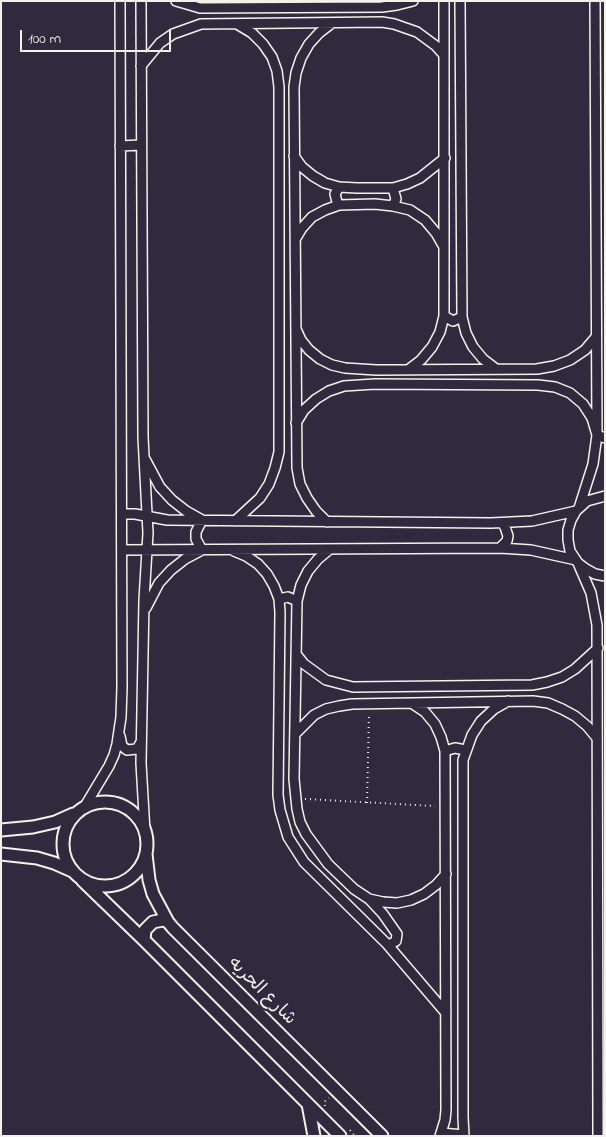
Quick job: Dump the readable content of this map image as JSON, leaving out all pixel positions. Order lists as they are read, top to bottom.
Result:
{
  "streets": {
    "street": ["شارع الحريه"]
  },
  "scale_bar": "100 m"
}
